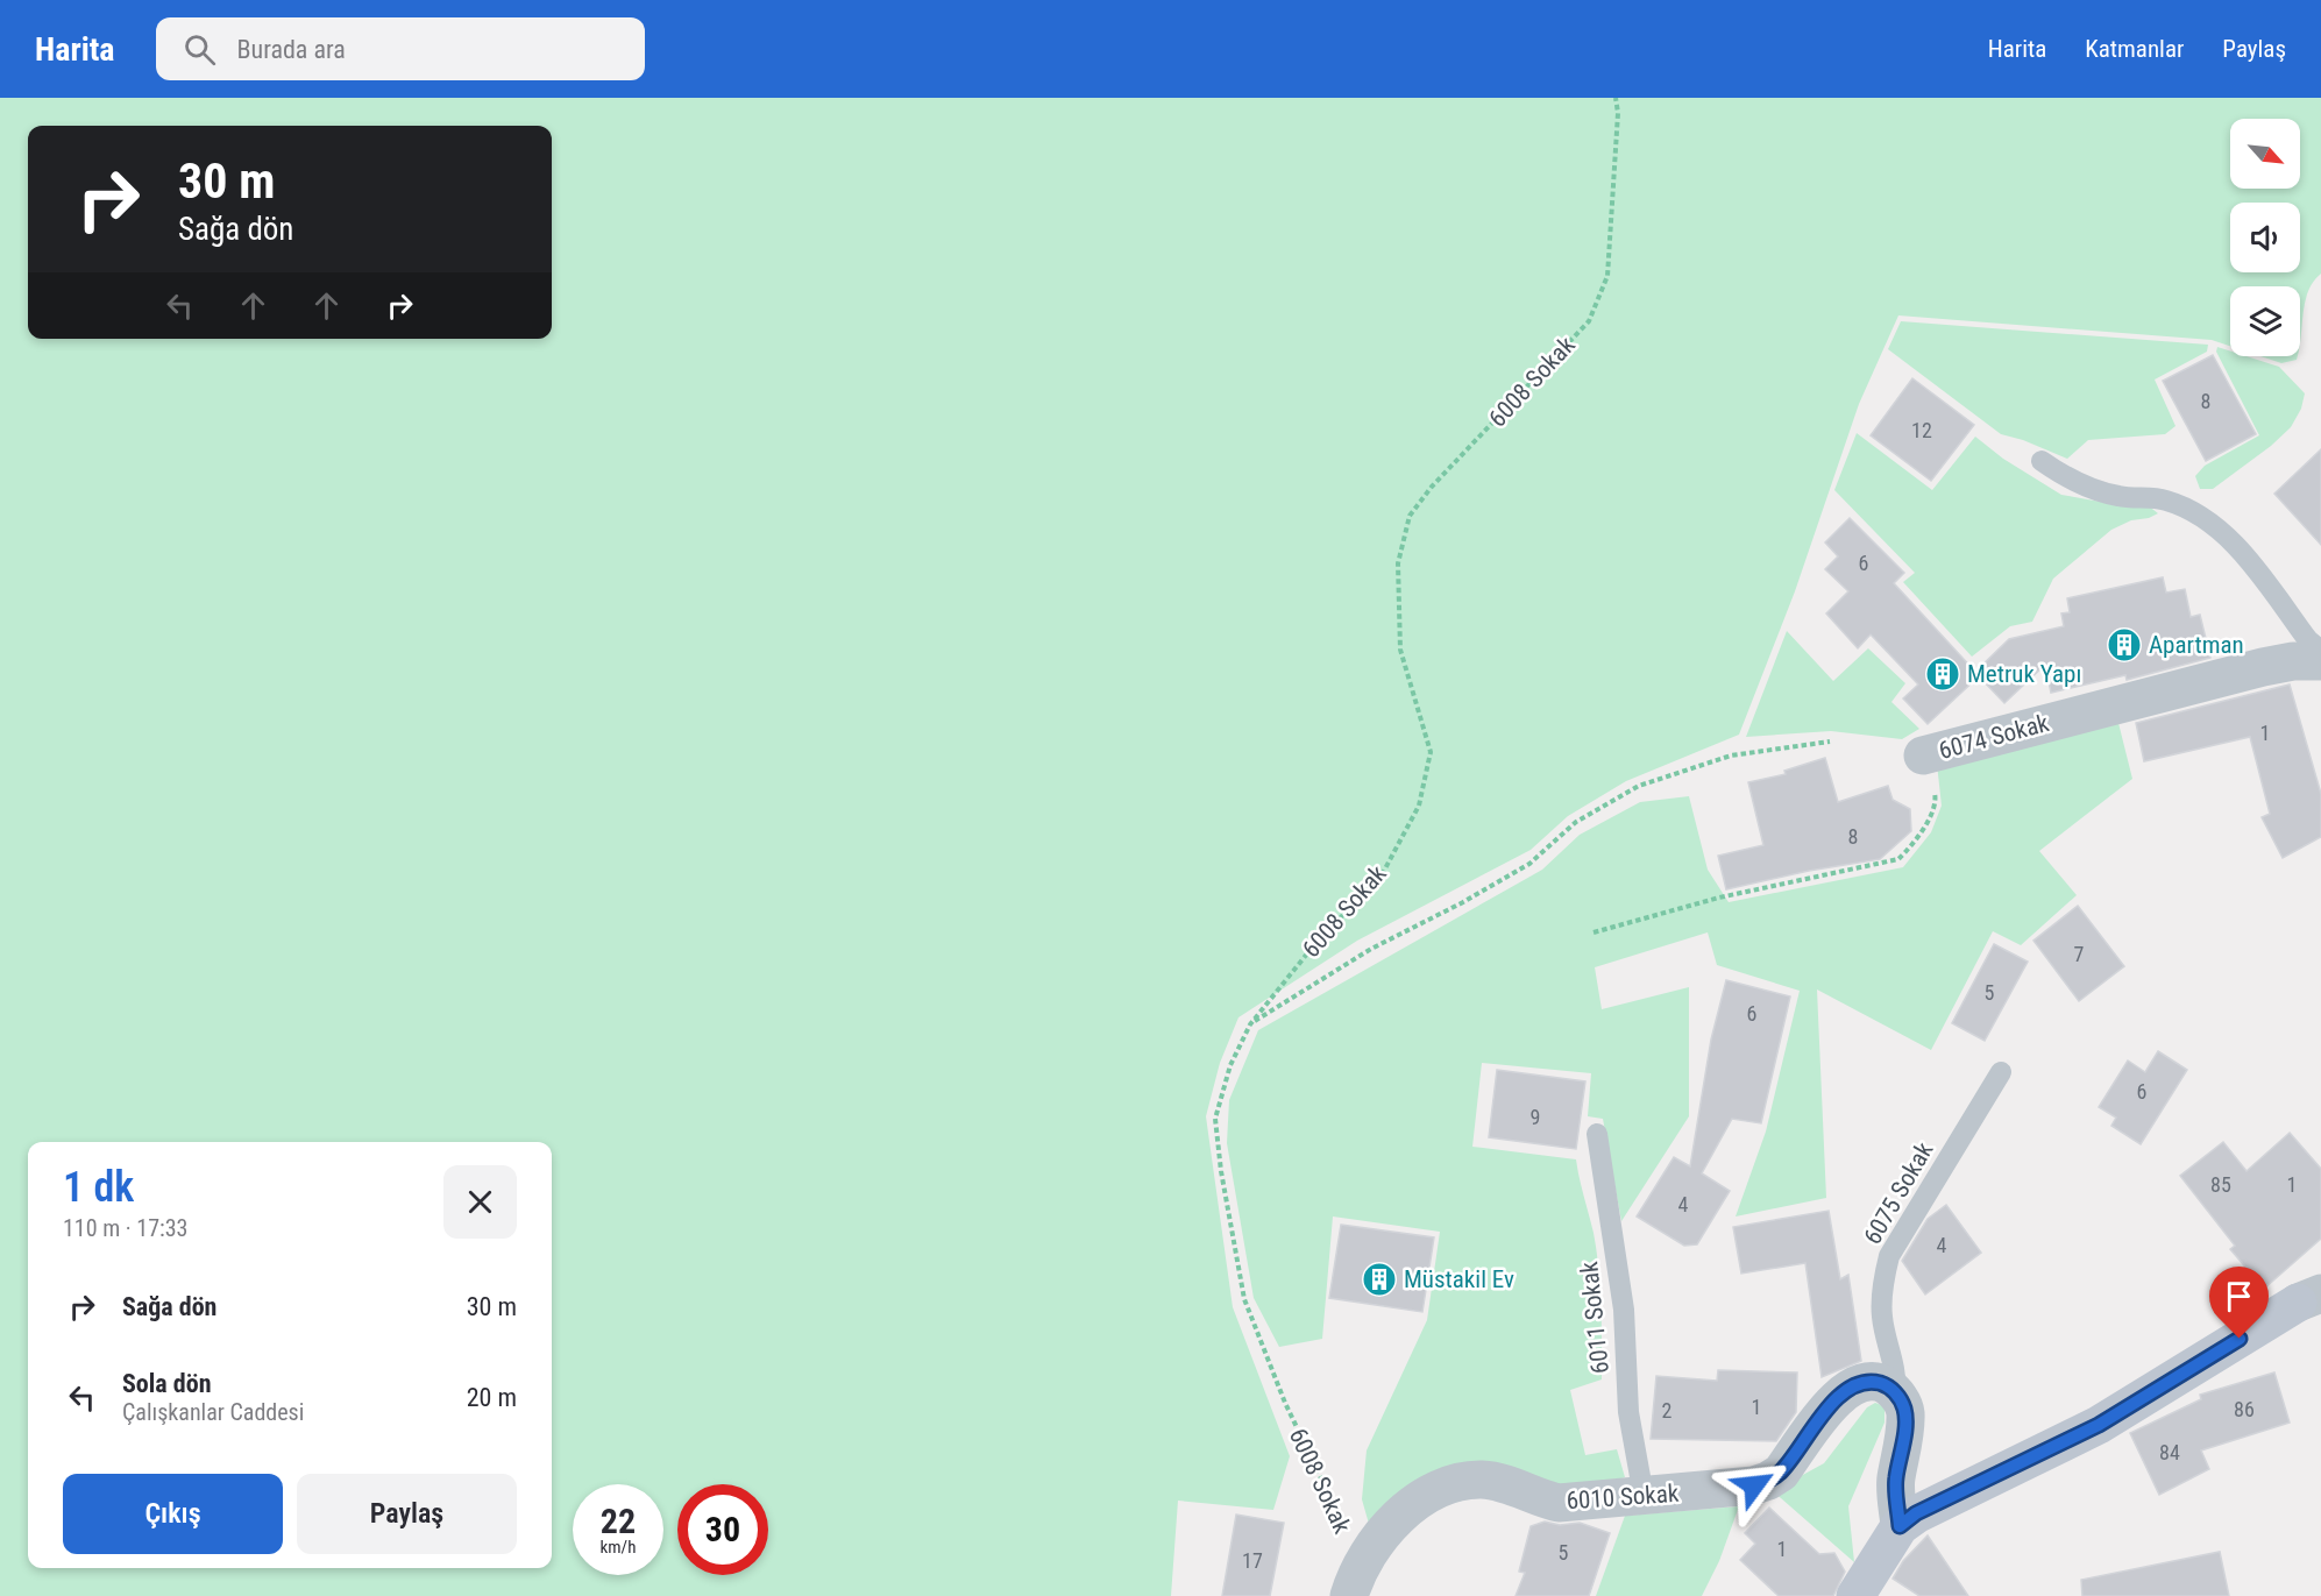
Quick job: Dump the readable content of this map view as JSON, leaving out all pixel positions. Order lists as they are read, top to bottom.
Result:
{
  "streets": {
    "street": ["6074 Sokak", "6010 Sokak"],
    "lane": ["6075 Sokak", "6011 Sokak"],
    "path": ["6008 Sokak"]
  },
  "crossings": [
    ["6008 Sokak", "6010 Sokak"],
    ["6075 Sokak", "6010 Sokak"],
    ["6011 Sokak", "6010 Sokak"]
  ],
  "places": {
    "building": ["Apartman", "Metruk Yapı", "Müstakil Ev"]
  },
  "house_numbers": [
    "8",
    "12",
    "6",
    "1",
    "8",
    "7",
    "5",
    "6",
    "6",
    "9",
    "85",
    "1",
    "4",
    "4",
    "1",
    "86",
    "2",
    "84",
    "1",
    "5",
    "17"
  ],
  "north": "bottom right",
  "page": {
    "header": "Harita",
    "search": "Burada ara",
    "nav": ["Harita", "Katmanlar", "Paylaş"],
    "turn": ["30 m", "Sağa dön"],
    "heading": ["1 dk", "110 m · 17:33"],
    "list": [
      {
        "name": "Sağa dön",
        "value": "30 m"
      },
      {
        "name": "Sola dön",
        "note": "Çalışkanlar Caddesi",
        "value": "20 m"
      }
    ],
    "buttons": ["Çıkış", "Paylaş"],
    "speed": "22 km/h",
    "limit": "30"
  }
}
